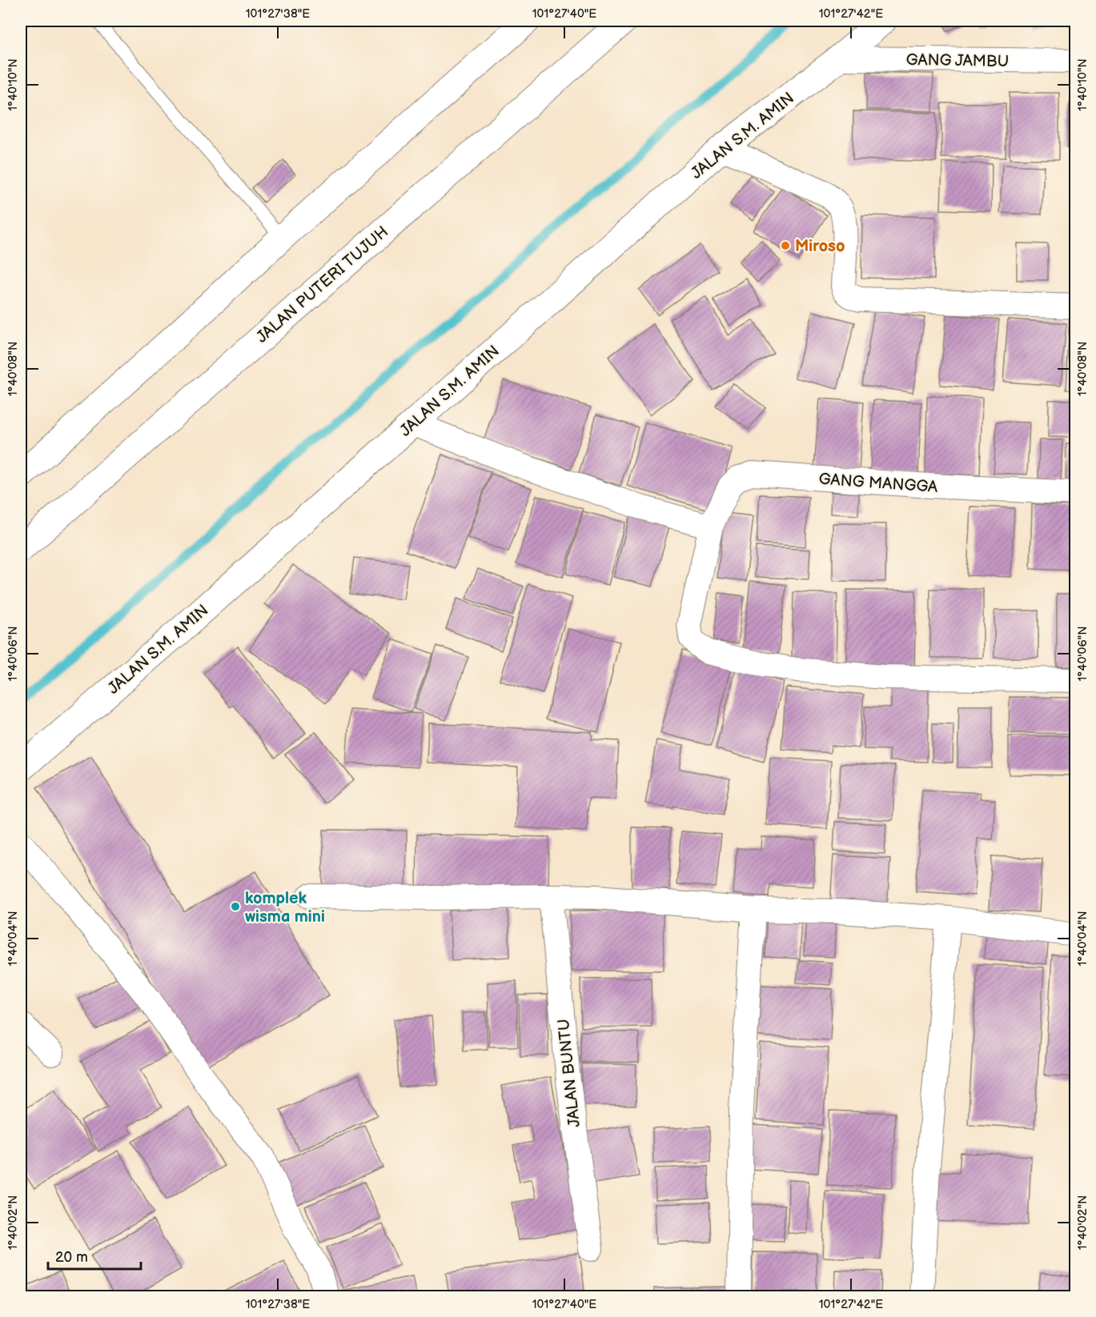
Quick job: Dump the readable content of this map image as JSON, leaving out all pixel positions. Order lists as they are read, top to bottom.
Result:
{
  "streets": {
    "main road": ["JALAN S.M. AMIN", "JALAN PUTERI TUJUH"],
    "street": ["GANG JAMBU", "GANG MANGGA", "JALAN BUNTU"]
  },
  "crossings": [
    ["GANG JAMBU", "JALAN S.M. AMIN"]
  ],
  "places": ["Miroso", "komplek wisma mini"],
  "scale_bar": "20 m",
  "coordinates": [
    "101°27'38\"E",
    "101°27'40\"E",
    "101°27'42\"E",
    "1°40'10\"N",
    "1°40'08\"N",
    "1°40'06\"N",
    "1°40'04\"N",
    "1°40'02\"N"
  ]
}
